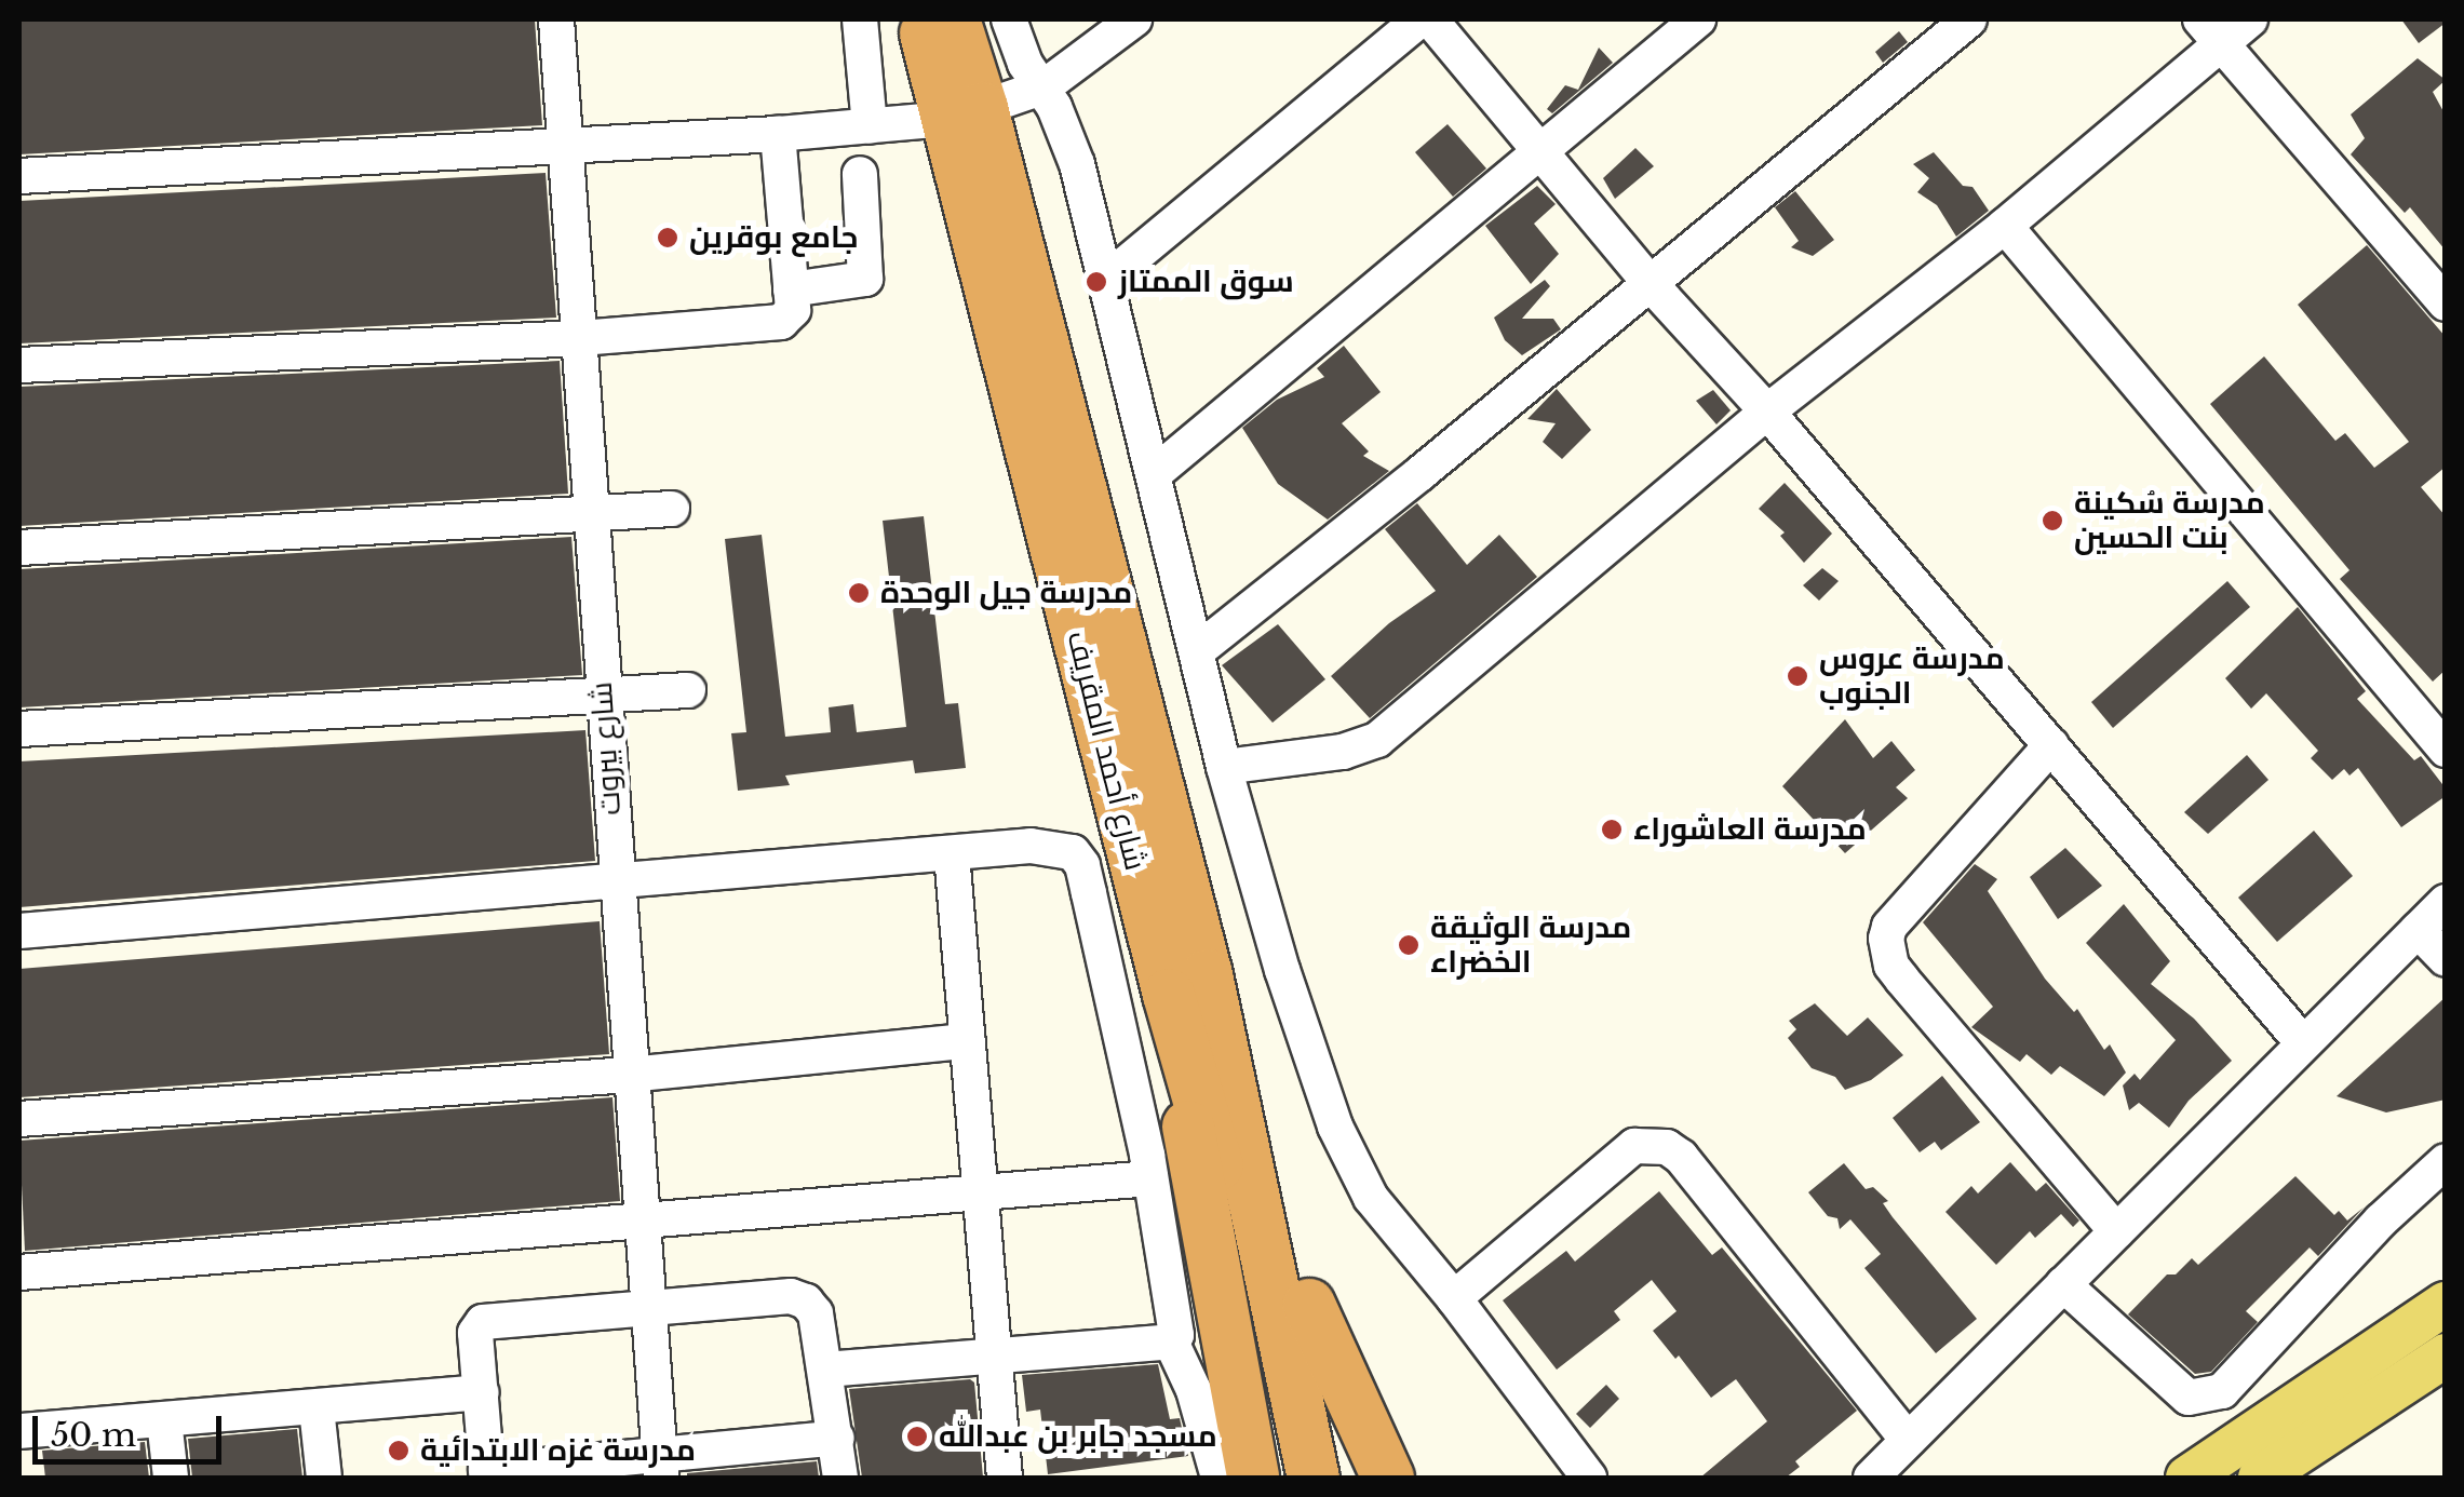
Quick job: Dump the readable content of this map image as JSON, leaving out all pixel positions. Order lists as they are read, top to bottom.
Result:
{
  "streets": {
    "highway": ["شارع أحمد المقريف"],
    "street": ["شارع بيروت"]
  },
  "places": [
    "جامع بوقرين",
    "سوق الممتاز",
    "مدرسة سُكينة بنت الحسين",
    "مدرسة جيل الوحدة",
    "مدرسة عروس الجنوب",
    "مدرسة العاشوراء",
    "مدرسة الوثيقة الخضراء",
    "مسجد جابر بن عبدالله",
    "مدرسة غزه الابتدائية"
  ],
  "scale_bar": "50 m"
}
